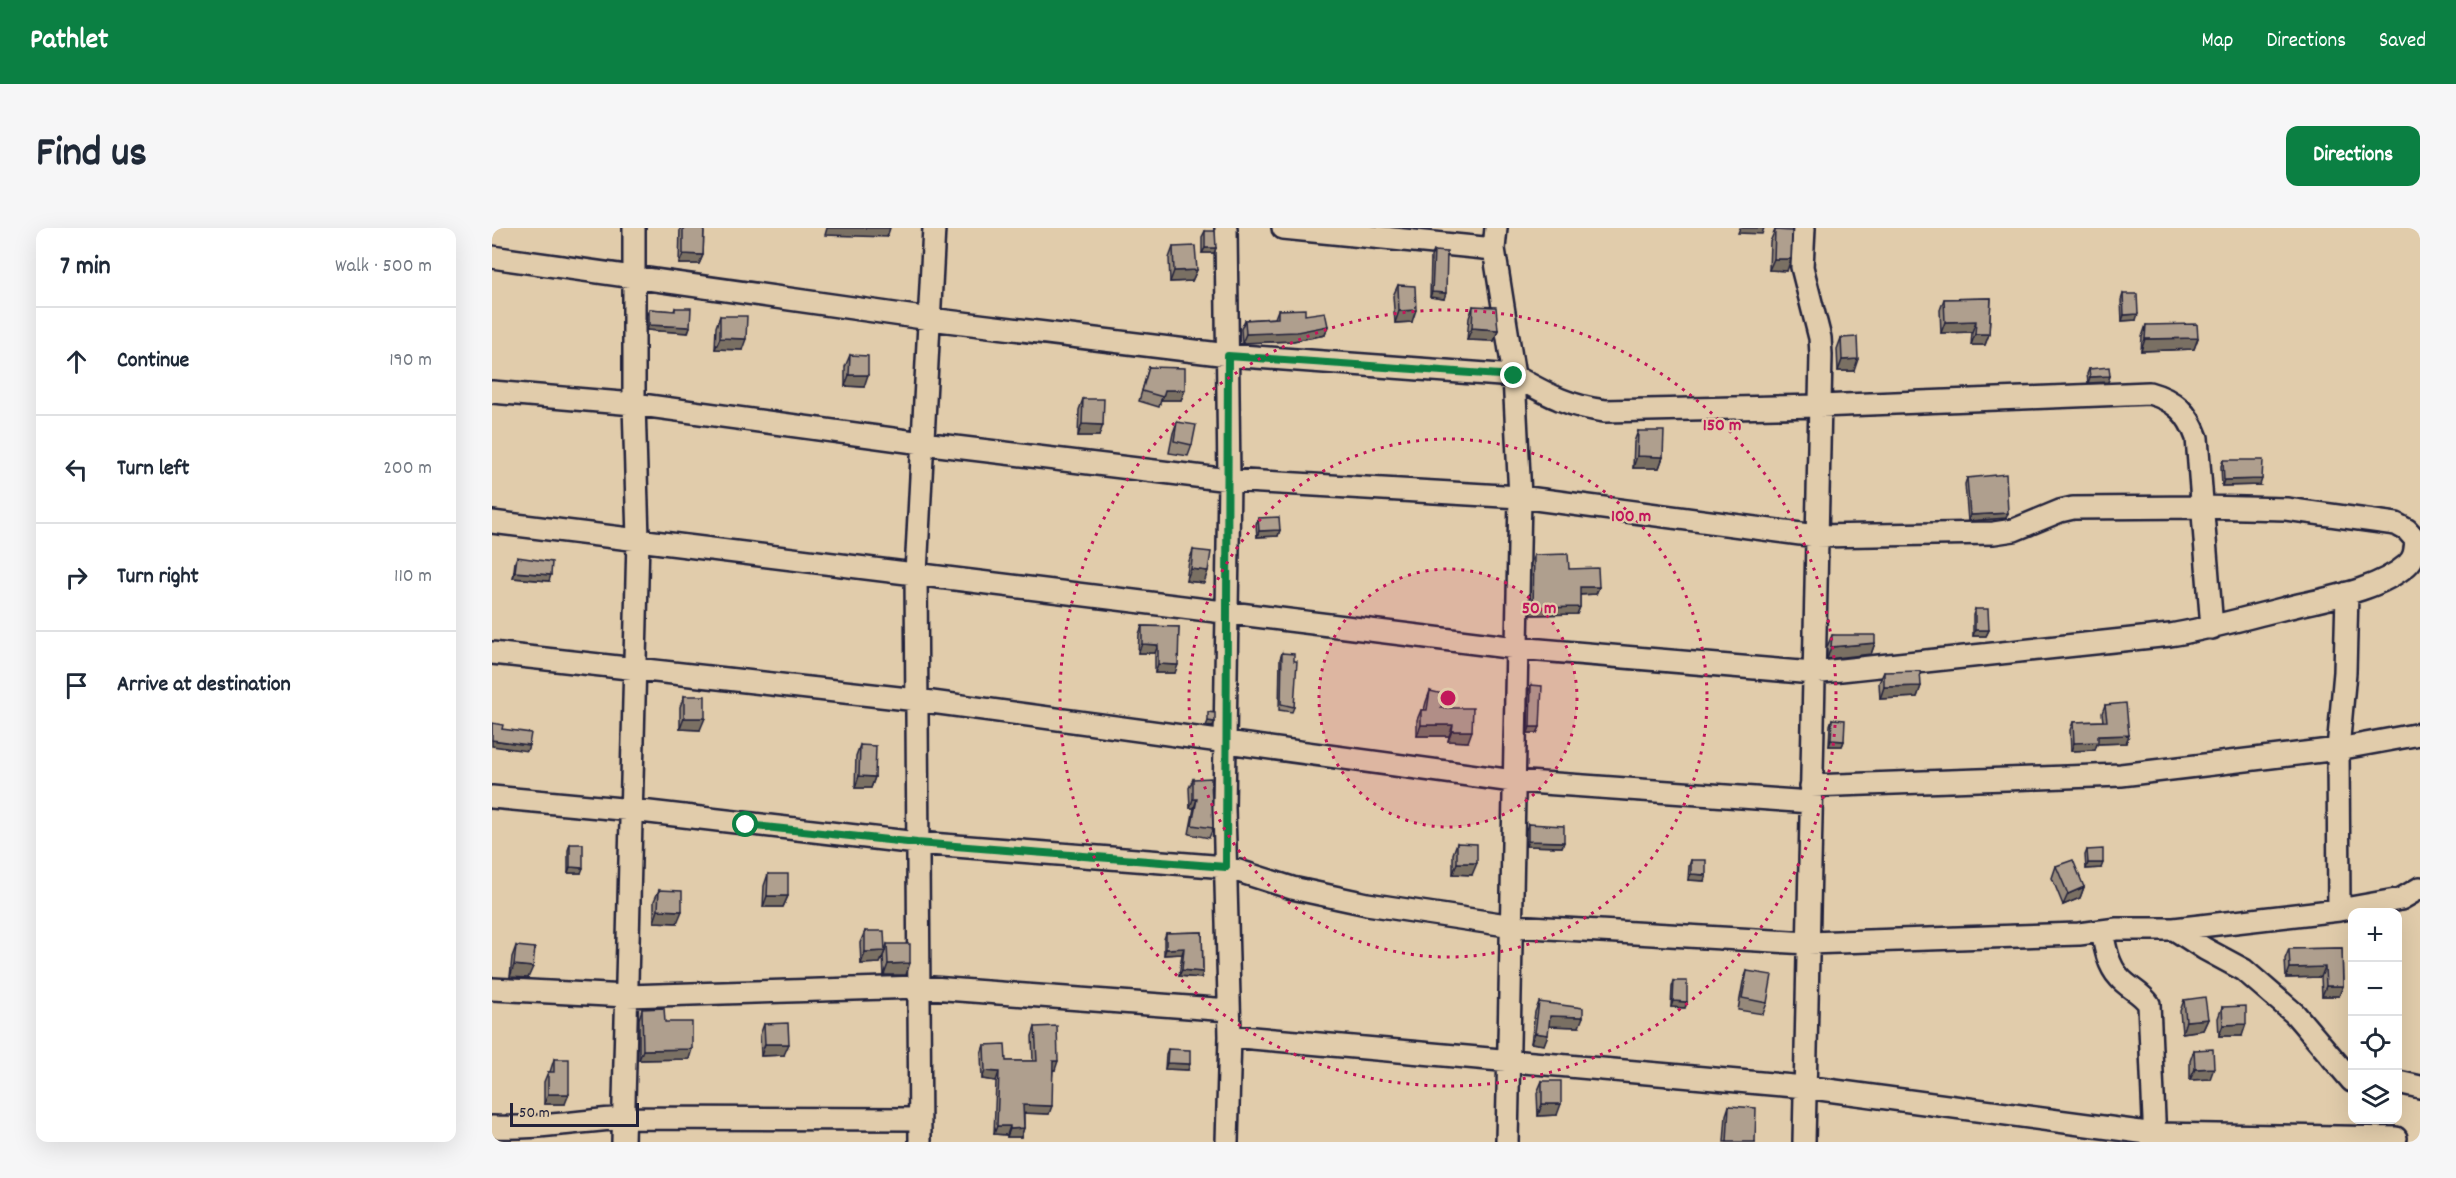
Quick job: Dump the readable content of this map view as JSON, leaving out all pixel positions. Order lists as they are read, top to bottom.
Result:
{
  "scale_bar": "50 m",
  "page": {
    "header": "Pathlet",
    "nav": ["Map", "Directions", "Saved"],
    "title": "Find us",
    "buttons": "Directions",
    "heading": ["7 min", "Walk · 500 m"],
    "list": [
      ["Continue", "190 m"],
      ["Turn left", "200 m"],
      ["Turn right", "110 m"],
      "Arrive at destination"
    ],
    "map_buttons": ["+", "−"],
    "scale": "50 m"
  },
  "rings": ["150 m", "100 m", "50 m"]
}
